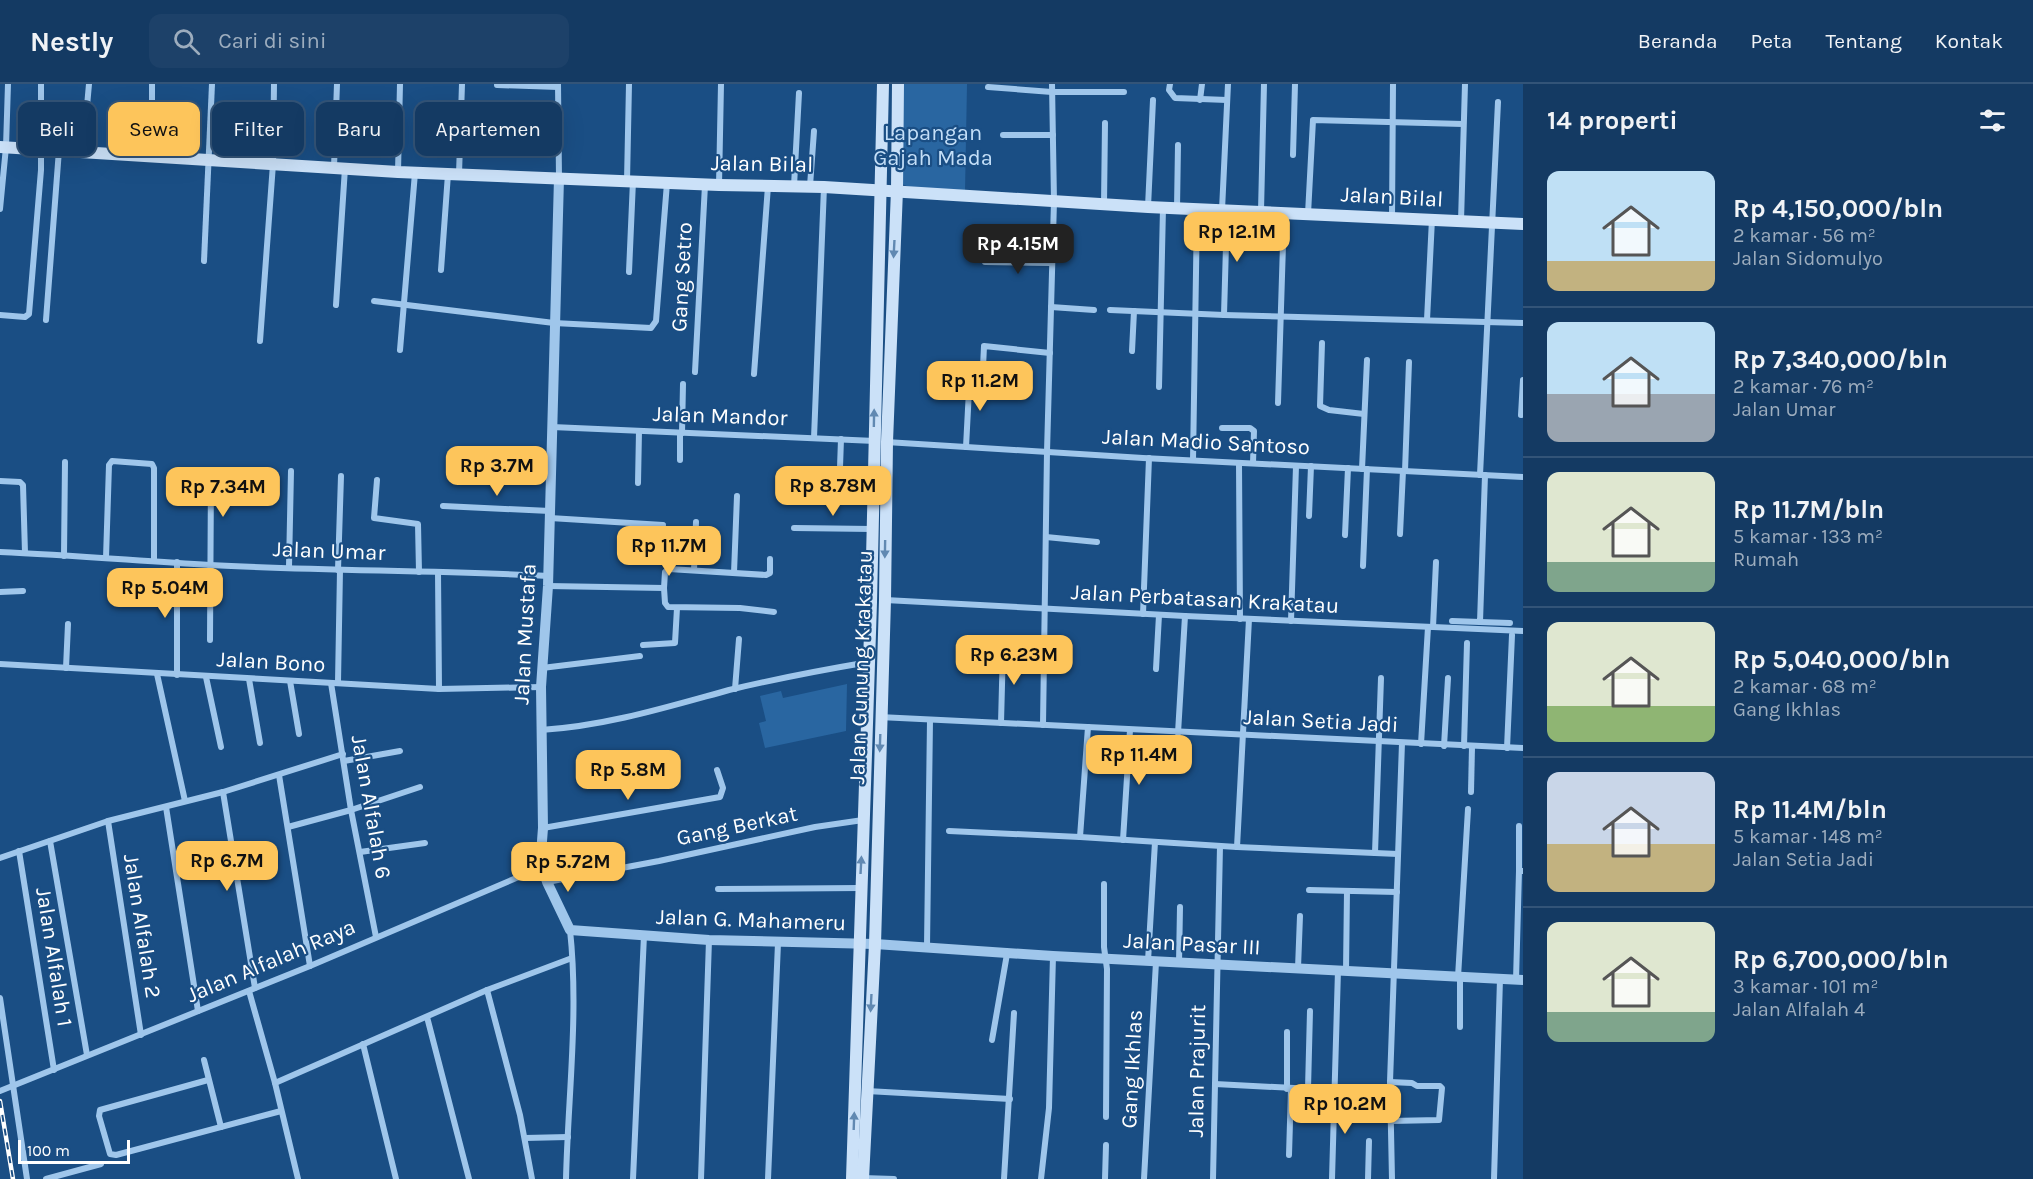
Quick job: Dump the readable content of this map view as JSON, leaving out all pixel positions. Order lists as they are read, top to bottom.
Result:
{
  "streets": {
    "main road": ["Jalan Bilal", "Jalan Gunung Krakatau"],
    "street": [
      "Gang Setro",
      "Jalan Mandor",
      "Jalan Madio Santoso",
      "Jalan Umar",
      "Jalan Perbatasan Krakatau",
      "Jalan Mustafa",
      "Jalan Bono",
      "Jalan Setia Jadi",
      "Jalan Alfalah 6",
      "Gang Berkat",
      "Jalan G. Mahameru",
      "Jalan Alfalah 2",
      "Jalan Pasar III",
      "Jalan Alfalah 1",
      "Jalan Alfalah Raya",
      "Gang Ikhlas",
      "Jalan Prajurit"
    ]
  },
  "crossings": [
    ["Jalan Bilal", "Gang Setro"],
    ["Jalan Bilal", "Jalan Mustafa"],
    ["Jalan Bilal", "Jalan Gunung Krakatau"],
    ["Jalan Mandor", "Jalan Madio Santoso"],
    ["Jalan Mandor", "Jalan Mustafa"],
    ["Jalan Mandor", "Jalan Gunung Krakatau"],
    ["Jalan Madio Santoso", "Jalan Gunung Krakatau"],
    ["Jalan Umar", "Jalan Mustafa"],
    ["Jalan Umar", "Jalan Alfalah 6"],
    ["Jalan Perbatasan Krakatau", "Jalan Gunung Krakatau"],
    ["Jalan Mustafa", "Jalan Bono"],
    ["Jalan Mustafa", "Gang Berkat"],
    ["Jalan Mustafa", "Jalan G. Mahameru"],
    ["Jalan Mustafa", "Jalan Alfalah Raya"],
    ["Jalan Bono", "Jalan Alfalah 6"],
    ["Jalan Gunung Krakatau", "Jalan Setia Jadi"],
    ["Jalan Gunung Krakatau", "Gang Berkat"],
    ["Jalan Gunung Krakatau", "Jalan G. Mahameru"],
    ["Jalan Gunung Krakatau", "Jalan Pasar III"],
    ["Jalan Alfalah 6", "Jalan Alfalah Raya"],
    ["Jalan G. Mahameru", "Jalan Pasar III"],
    ["Jalan Alfalah 2", "Jalan Alfalah Raya"],
    ["Jalan Pasar III", "Gang Ikhlas"],
    ["Jalan Pasar III", "Jalan Prajurit"],
    ["Jalan Alfalah 1", "Jalan Alfalah Raya"]
  ],
  "parks": ["Lapangan Gajah Mada"],
  "scale_bar": "100 m",
  "page": {
    "header": "Nestly",
    "search": "Cari di sini",
    "nav": [
      "Beranda",
      "Peta",
      "Tentang",
      "Kontak"
    ],
    "heading": "14 properti",
    "chip": [
      "Beli",
      "Sewa",
      "Filter",
      "Baru",
      "Apartemen"
    ],
    "list": [
      {
        "name": "Rp 4,150,000/bln",
        "note": "2 kamar · 56 m² · Jalan Sidomulyo"
      },
      {
        "name": "Rp 7,340,000/bln",
        "note": "2 kamar · 76 m² · Jalan Umar"
      },
      {
        "name": "Rp 11.7M/bln",
        "note": "5 kamar · 133 m² · Rumah"
      },
      {
        "name": "Rp 5,040,000/bln",
        "note": "2 kamar · 68 m² · Gang Ikhlas"
      },
      {
        "name": "Rp 11.4M/bln",
        "note": "5 kamar · 148 m² · Jalan Setia Jadi"
      },
      {
        "name": "Rp 6,700,000/bln",
        "note": "3 kamar · 101 m² · Jalan Alfalah 4"
      }
    ],
    "price": [
      "Rp 12.1M",
      "Rp 4.15M",
      "Rp 11.2M",
      "Rp 3.7M",
      "Rp 8.78M",
      "Rp 7.34M",
      "Rp 11.7M",
      "Rp 5.04M",
      "Rp 6.23M",
      "Rp 11.4M",
      "Rp 5.8M",
      "Rp 6.7M",
      "Rp 5.72M",
      "Rp 10.2M"
    ],
    "scale": "100 m"
  }
}
